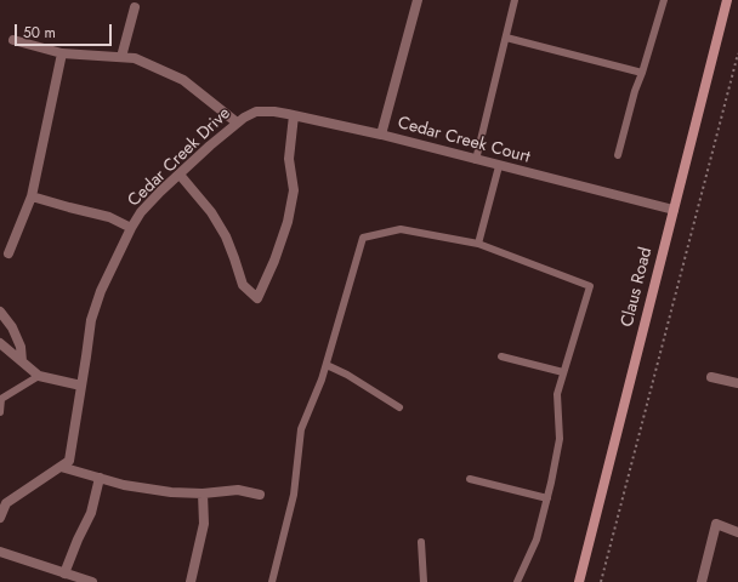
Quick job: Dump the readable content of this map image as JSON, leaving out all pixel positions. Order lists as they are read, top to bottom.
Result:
{
  "streets": {
    "main road": ["Claus Road"],
    "street": ["Cedar Creek Court", "Cedar Creek Drive"]
  },
  "crossings": [
    ["Cedar Creek Court", "Cedar Creek Drive"],
    ["Cedar Creek Court", "Claus Road"]
  ],
  "scale_bar": "50 m"
}
